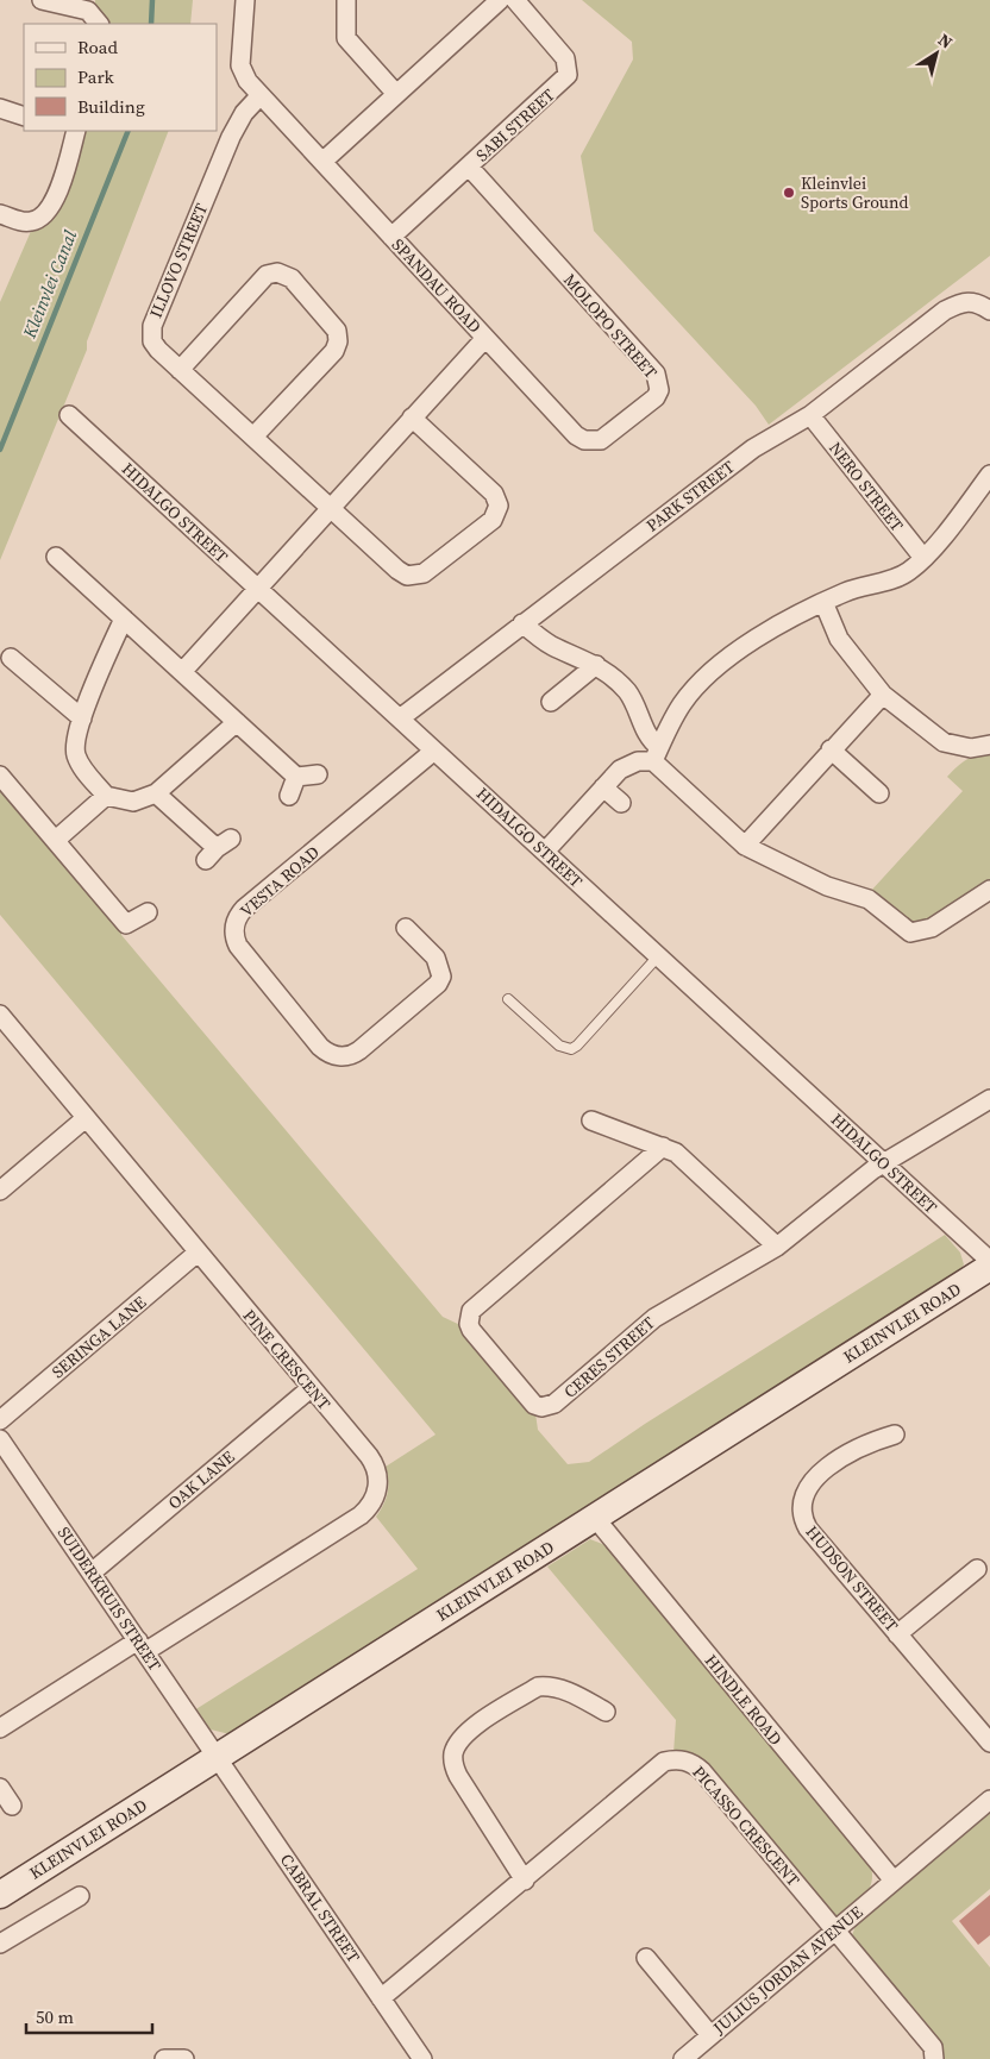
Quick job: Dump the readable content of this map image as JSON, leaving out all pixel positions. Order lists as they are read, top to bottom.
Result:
{
  "streets": {
    "street": [
      "SABI STREET",
      "ILLOVO STREET",
      "SPANDAU ROAD",
      "MOLOPO STREET",
      "NERO STREET",
      "PARK STREET",
      "HIDALGO STREET",
      "VESTA ROAD",
      "KLEINVLEI ROAD",
      "SERINGA LANE",
      "CERES STREET",
      "PINE CRESCENT",
      "OAK LANE",
      "HUDSON STREET",
      "SUIDERKRUIS STREET",
      "HINDLE ROAD",
      "PICASSO CRESCENT",
      "CABRAL STREET",
      "JULIUS JORDAN AVENUE"
    ]
  },
  "crossings": [
    ["SABI STREET", "SPANDAU ROAD"],
    ["SABI STREET", "MOLOPO STREET"],
    ["ILLOVO STREET", "SPANDAU ROAD"],
    ["SPANDAU ROAD", "MOLOPO STREET"],
    ["SPANDAU ROAD", "HIDALGO STREET"],
    ["NERO STREET", "PARK STREET"],
    ["PARK STREET", "HIDALGO STREET"],
    ["HIDALGO STREET", "VESTA ROAD"],
    ["HIDALGO STREET", "CERES STREET"],
    ["KLEINVLEI ROAD", "SUIDERKRUIS STREET"],
    ["KLEINVLEI ROAD", "HINDLE ROAD"],
    ["KLEINVLEI ROAD", "CABRAL STREET"],
    ["SERINGA LANE", "PINE CRESCENT"],
    ["PINE CRESCENT", "OAK LANE"],
    ["PINE CRESCENT", "SUIDERKRUIS STREET"],
    ["OAK LANE", "SUIDERKRUIS STREET"],
    ["SUIDERKRUIS STREET", "CABRAL STREET"],
    ["HINDLE ROAD", "JULIUS JORDAN AVENUE"],
    ["PICASSO CRESCENT", "CABRAL STREET"],
    ["PICASSO CRESCENT", "JULIUS JORDAN AVENUE"]
  ],
  "water": ["Kleinvlei Canal"],
  "places": ["Kleinvlei Sports Ground"],
  "legend": ["Road", "Park", "Building"],
  "scale_bar": "50 m",
  "north": "top right"
}
